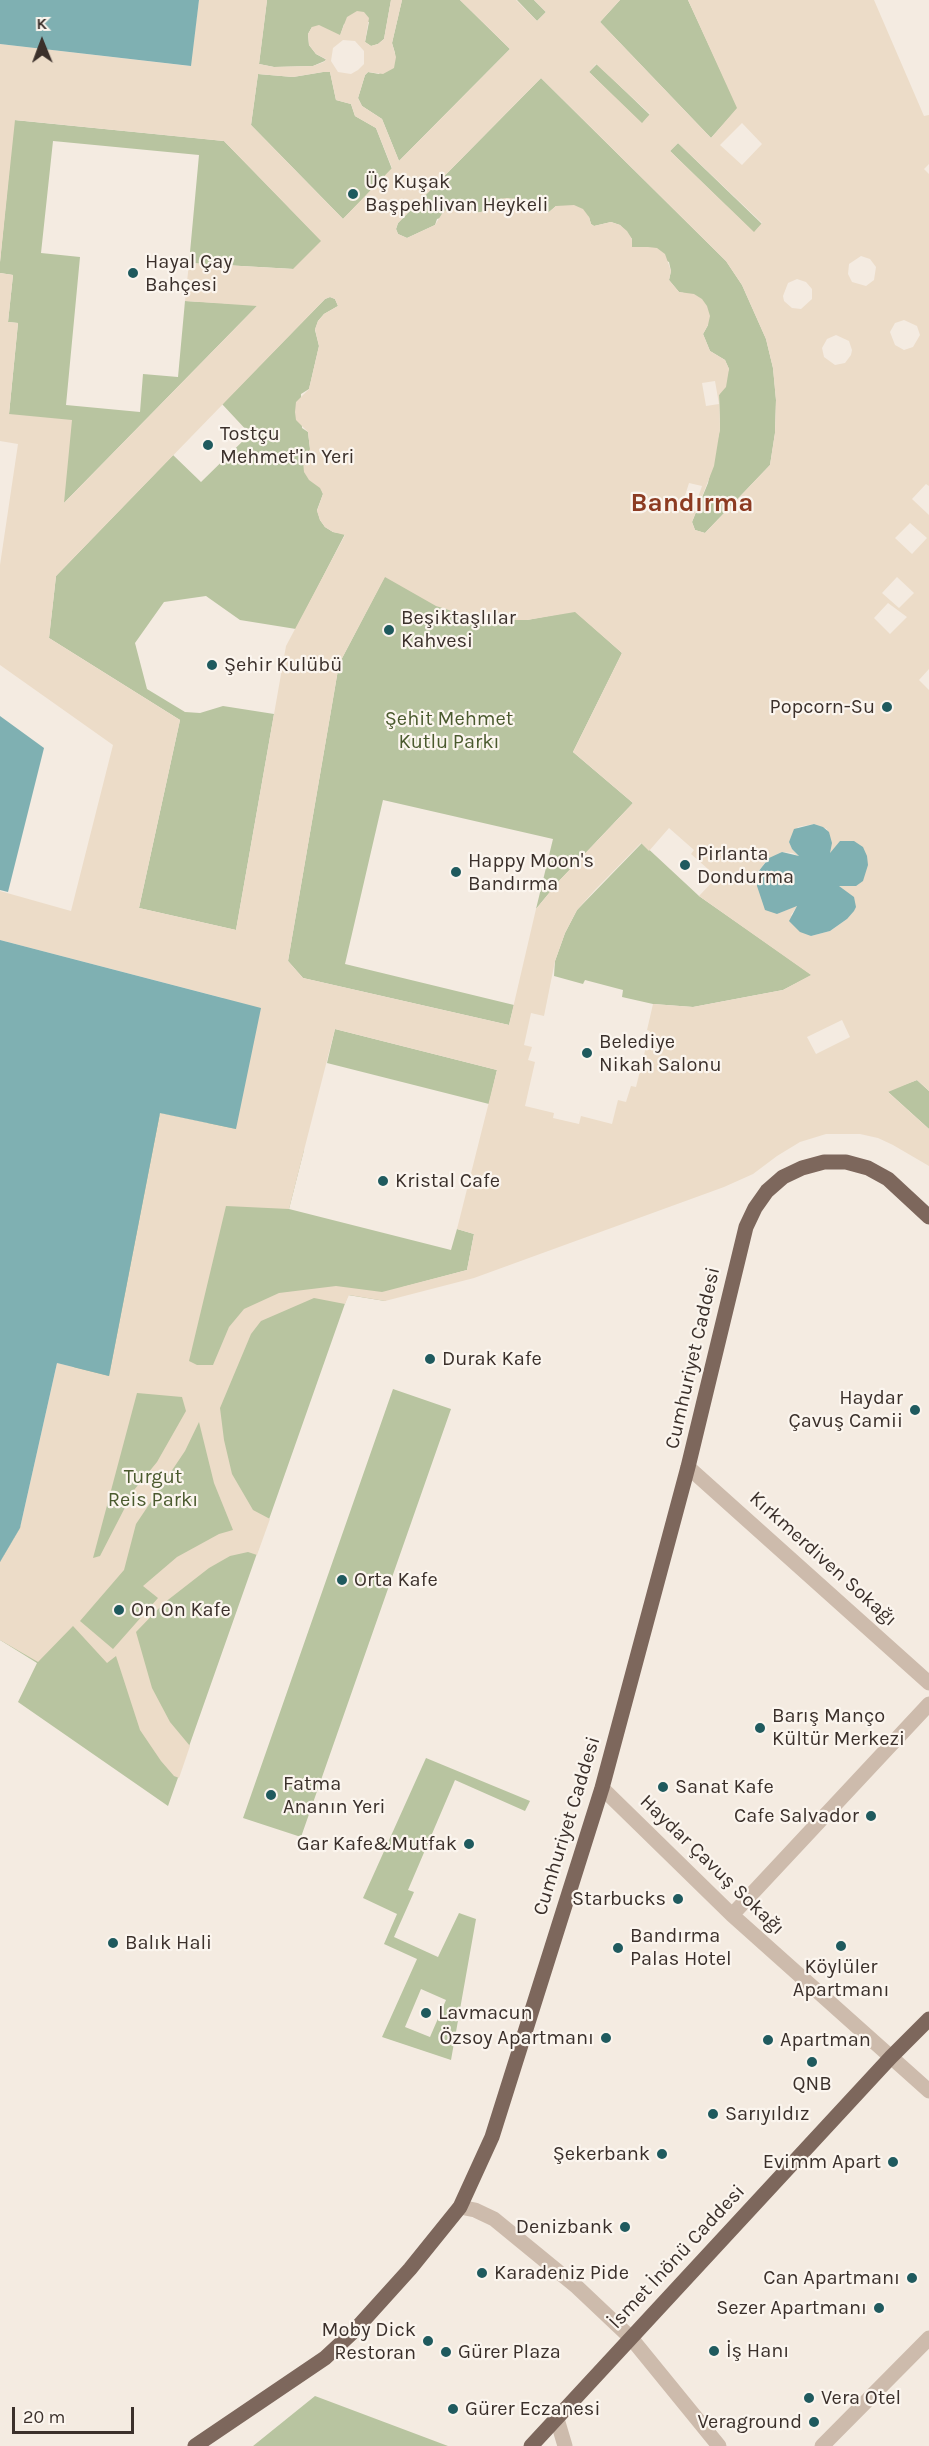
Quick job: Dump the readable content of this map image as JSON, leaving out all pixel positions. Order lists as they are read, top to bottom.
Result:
{
  "streets": {
    "main road": ["Cumhuriyet Caddesi", "İsmet İnönü Caddesi"],
    "street": ["Kırkmerdiven Sokağı", "Haydar Çavuş Sokağı"]
  },
  "crossings": [
    ["Cumhuriyet Caddesi", "Kırkmerdiven Sokağı"],
    ["Cumhuriyet Caddesi", "Haydar Çavuş Sokağı"],
    ["Haydar Çavuş Sokağı", "İsmet İnönü Caddesi"]
  ],
  "districts": ["Bandırma"],
  "parks": ["Şehit Mehmet Kutlu Parkı", "Turgut Reis Parkı"],
  "places": [
    "Üç Kuşak Başpehlivan Heykeli",
    "Hayal Çay Bahçesi",
    "Tostçu Mehmet'in Yeri",
    "Beşiktaşlılar Kahvesi",
    "Şehir Kulübü",
    "Popcorn-Su",
    "Pirlanta Dondurma",
    "Happy Moon's Bandırma",
    "Belediye Nikah Salonu",
    "Kristal Cafe",
    "Durak Kafe",
    "Haydar Çavuş Camii",
    "Orta Kafe",
    "On On Kafe",
    "Barış Manço Kültür Merkezi",
    "Sanat Kafe",
    "Fatma Ananın Yeri",
    "Cafe Salvador",
    "Gar Kafe&Mutfak",
    "Starbucks",
    "Balık Hali",
    "Köylüler Apartmanı",
    "Bandırma Palas Hotel",
    "Lavmacun",
    "Özsoy Apartmanı",
    "Apartman",
    "QNB",
    "Sarıyıldız",
    "Şekerbank",
    "Evimm Apart",
    "Denizbank",
    "Karadeniz Pide",
    "Can Apartmanı",
    "Sezer Apartmanı",
    "Moby Dick Restoran",
    "İş Hanı",
    "Gürer Plaza",
    "Vera Otel",
    "Gürer Eczanesi",
    "Veraground"
  ],
  "scale_bar": "20 m",
  "north": "top"
}
